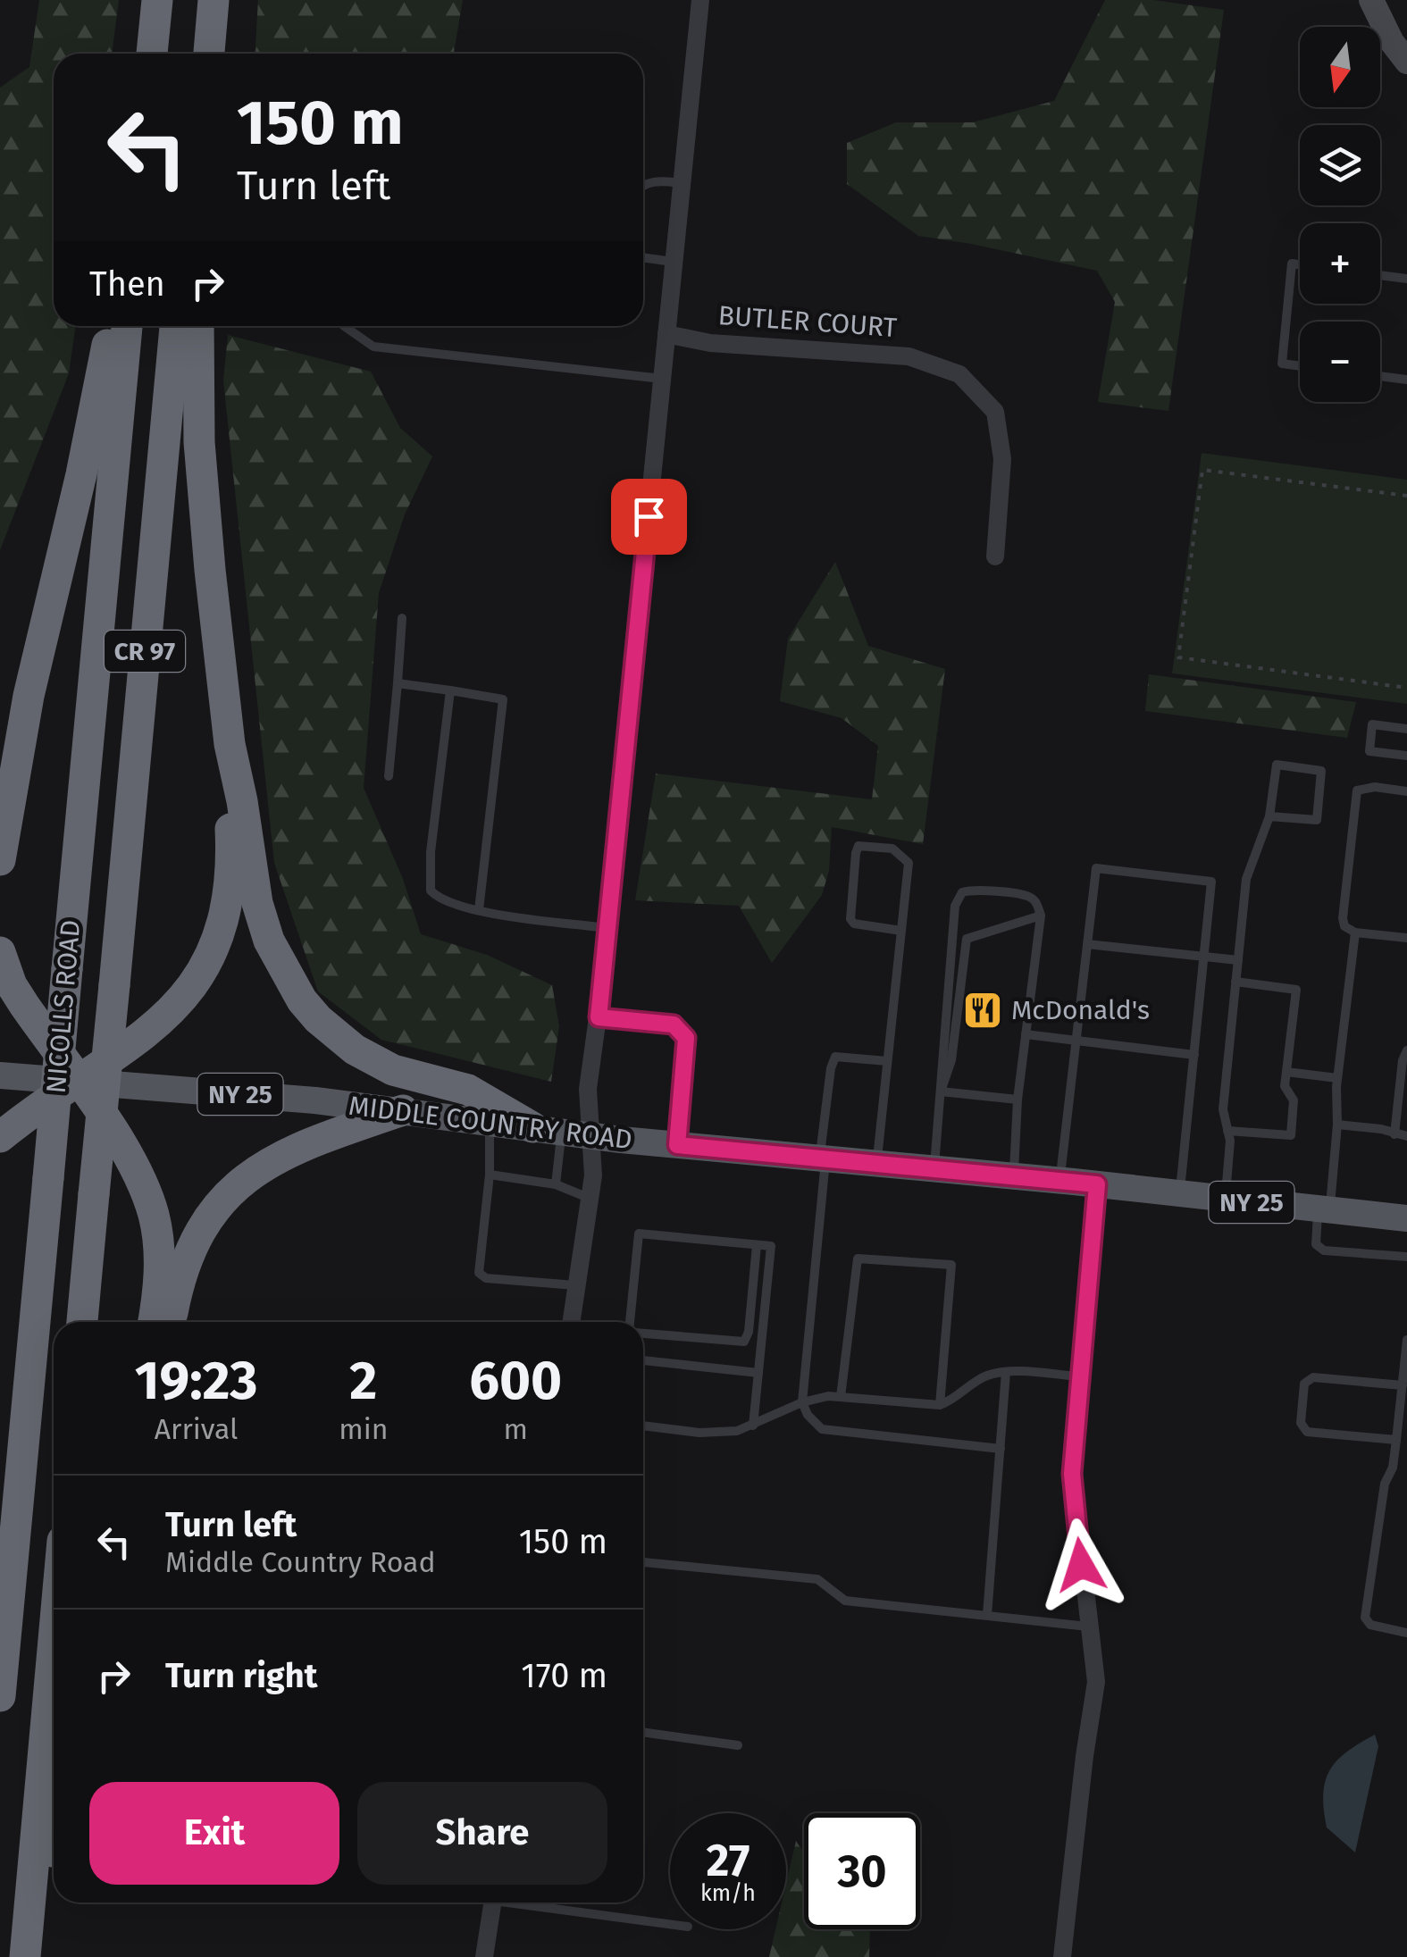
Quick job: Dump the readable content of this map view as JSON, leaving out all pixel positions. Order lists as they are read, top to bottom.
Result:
{
  "streets": {
    "highway": ["CR 97", "NICOLLS ROAD"],
    "main road": ["NY 25", "MIDDLE COUNTRY ROAD"],
    "street": ["BUTLER COURT"]
  },
  "places": {
    "restaurant": ["McDonald's"]
  },
  "north": "bottom",
  "page": {
    "map_buttons": ["+", "−"],
    "turn": ["150 m", "Turn left"],
    "then": "Then",
    "eta": [
      "19:23",
      "Arrival",
      "2",
      "min",
      "600",
      "m"
    ],
    "list": [
      {
        "name": "Turn left",
        "note": "Middle Country Road",
        "value": "150 m"
      },
      {
        "name": "Turn right",
        "value": "170 m"
      }
    ],
    "buttons": ["Exit", "Share"],
    "speed": "27 km/h",
    "limit": "30"
  }
}
